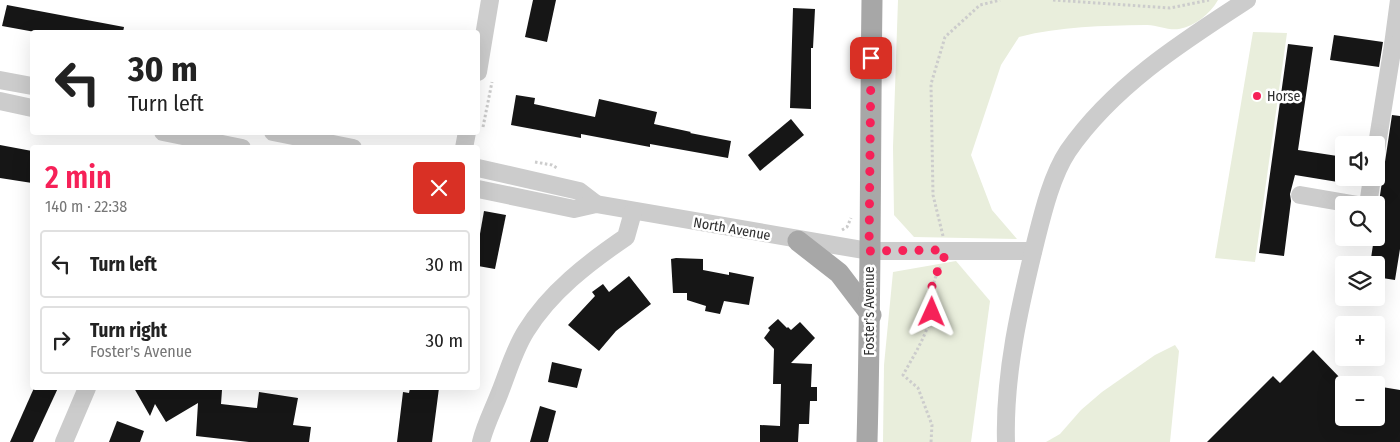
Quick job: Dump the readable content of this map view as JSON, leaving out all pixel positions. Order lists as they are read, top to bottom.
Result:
{
  "streets": {
    "main road": ["Foster's Avenue"],
    "street": ["North Avenue"]
  },
  "crossings": [
    ["North Avenue", "Foster's Avenue"]
  ],
  "places": ["Horse"],
  "page": {
    "turn": ["30 m", "Turn left"],
    "map_buttons": ["+", "−"],
    "heading": ["2 min", "140 m · 22:38"],
    "list": [
      {
        "name": "Turn left",
        "value": "30 m"
      },
      {
        "name": "Turn right",
        "note": "Foster's Avenue",
        "value": "30 m"
      }
    ]
  }
}
